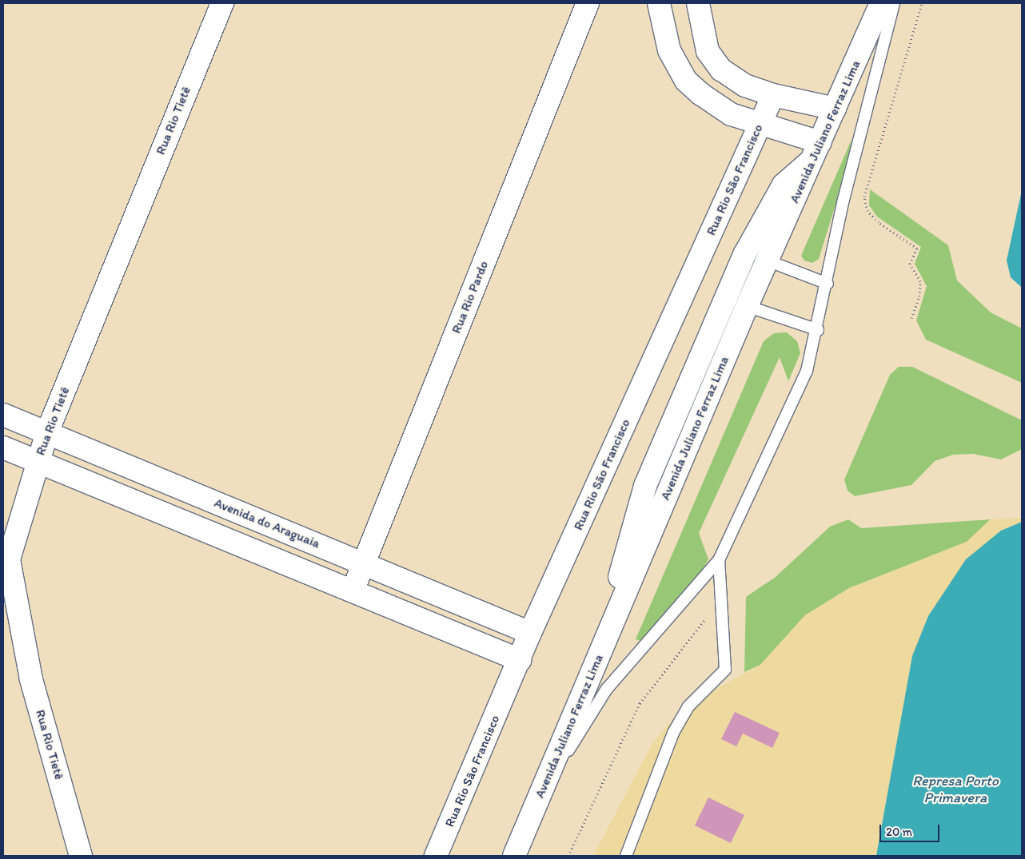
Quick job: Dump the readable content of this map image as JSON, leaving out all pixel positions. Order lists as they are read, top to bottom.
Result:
{
  "streets": {
    "street": [
      "Rua Rio Tietê",
      "Avenida Juliano Ferraz Lima",
      "Rua Rio São Francisco",
      "Rua Rio Pardo",
      "Avenida do Araguaia"
    ]
  },
  "crossings": [
    ["Rua Rio Tietê", "Avenida do Araguaia"],
    ["Rua Rio São Francisco", "Avenida do Araguaia"],
    ["Rua Rio Pardo", "Avenida do Araguaia"]
  ],
  "water": ["Represa Porto Primavera"],
  "scale_bar": "20 m"
}
